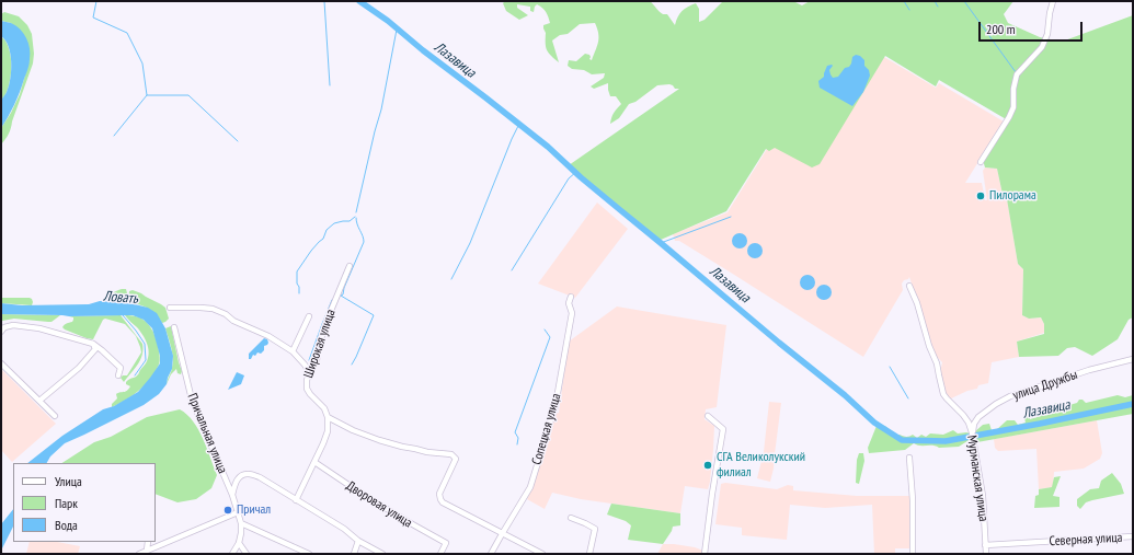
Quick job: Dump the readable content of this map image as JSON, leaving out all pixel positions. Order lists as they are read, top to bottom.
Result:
{
  "streets": {
    "street": [
      "Широкая улица",
      "улица Дружбы",
      "Сопецкая улица",
      "Причальная улица",
      "Мурманская улица",
      "Дворовая улица",
      "Северная улица"
    ]
  },
  "crossings": [
    ["Широкая улица", "Сопецкая улица"],
    ["улица Дружбы", "Мурманская улица"],
    ["Мурманская улица", "Северная улица"]
  ],
  "water": ["Лазавица", "Ловать"],
  "places": ["Пилорама", "СГА Великолукский филиал", "Причал"],
  "legend": ["Улица", "Парк", "Вода"],
  "scale_bar": "200 m"
}
